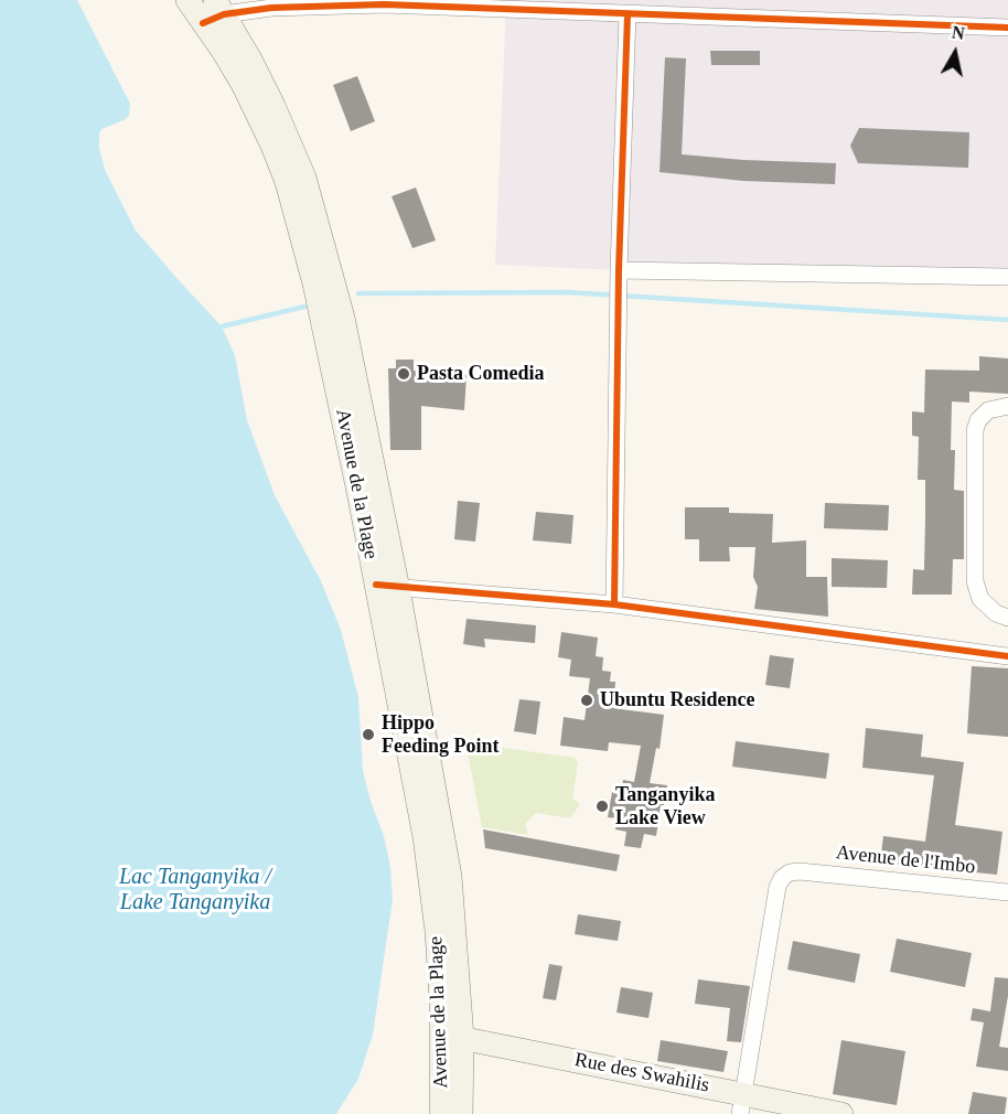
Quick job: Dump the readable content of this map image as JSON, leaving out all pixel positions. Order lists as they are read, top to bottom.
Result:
{
  "streets": {
    "main road": ["Avenue de la Plage", "Rue des Swahilis"],
    "street": ["Avenue de l'Imbo"]
  },
  "crossings": [
    ["Avenue de la Plage", "Rue des Swahilis"],
    ["Avenue de l'Imbo", "Rue des Swahilis"]
  ],
  "water": ["Lac Tanganyika / Lake Tanganyika"],
  "places": [
    "Pasta Comedia",
    "Ubuntu Residence",
    "Hippo Feeding Point",
    "Tanganyika Lake View"
  ],
  "north": "top"
}
